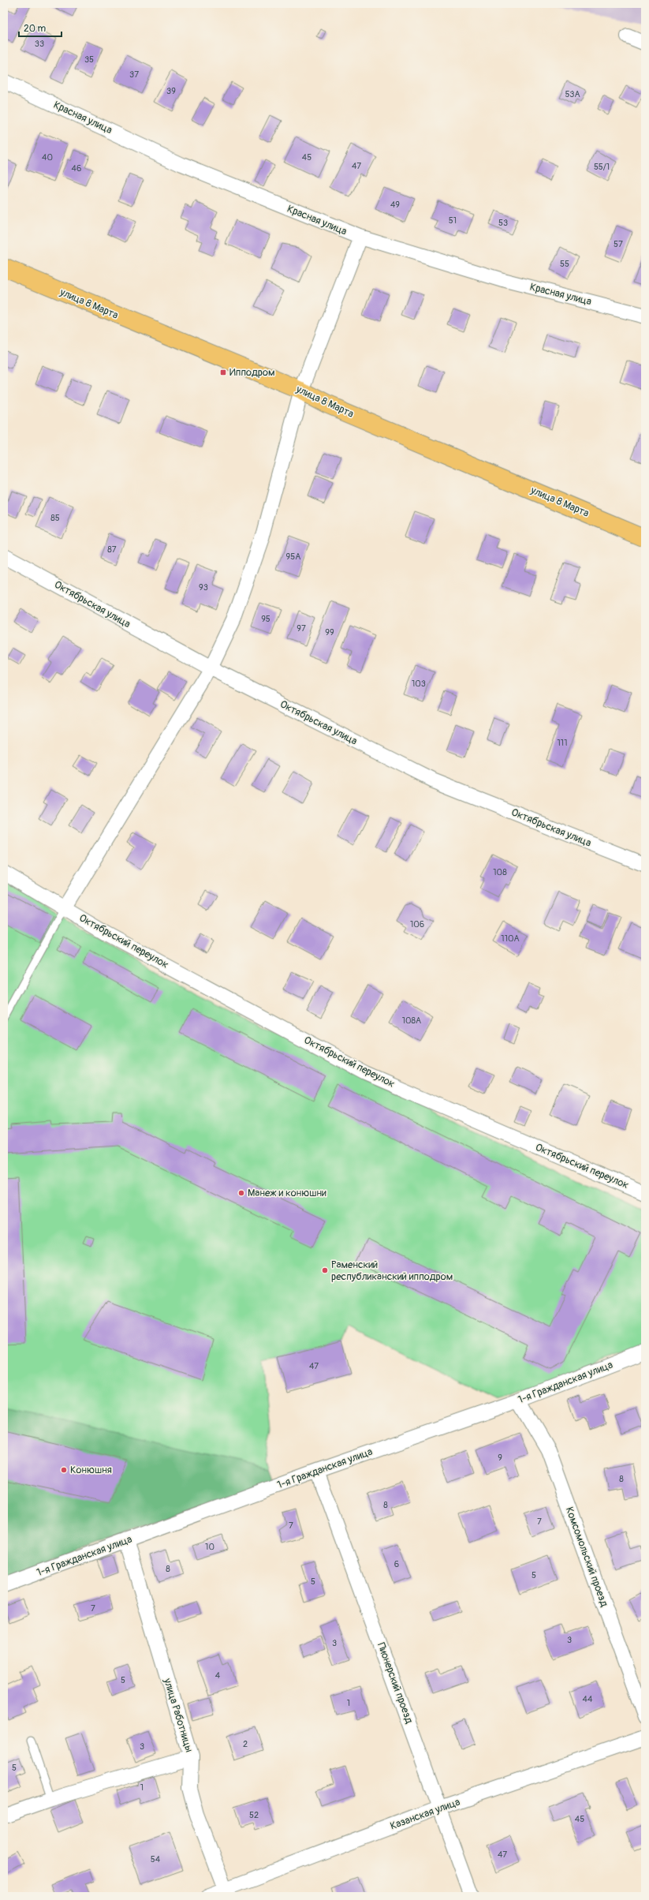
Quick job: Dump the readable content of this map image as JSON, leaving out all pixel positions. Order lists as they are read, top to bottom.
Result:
{
  "streets": {
    "main road": ["улица 8 Марта"],
    "street": [
      "Красная улица",
      "Октябрьская улица",
      "Октябрьский переулок",
      "1-я Гражданская улица",
      "Комсомольский проезд",
      "Пионерский проезд",
      "улица Работницы",
      "Казанская улица"
    ]
  },
  "crossings": [
    ["1-я Гражданская улица", "Комсомольский проезд"],
    ["1-я Гражданская улица", "Пионерский проезд"],
    ["1-я Гражданская улица", "улица Работницы"],
    ["Пионерский проезд", "Казанская улица"],
    ["улица Работницы", "Казанская улица"]
  ],
  "places": {
    "transit": ["Ипподром"],
    "other": ["Манеж и конюшни", "Раменский республиканский ипподром", "Конюшня"]
  },
  "house_numbers": [
    "33",
    "35",
    "37",
    "39",
    "53А",
    "40",
    "45",
    "47",
    "55/1",
    "46",
    "49",
    "51",
    "53",
    "57",
    "55",
    "85",
    "87",
    "95А",
    "93",
    "95",
    "97",
    "99",
    "103",
    "111",
    "108",
    "106",
    "110А",
    "108А",
    "47",
    "9",
    "8",
    "8",
    "7",
    "7",
    "10",
    "6",
    "8",
    "5",
    "5",
    "7",
    "3",
    "3",
    "4",
    "5",
    "44",
    "1",
    "2",
    "3",
    "5",
    "1",
    "52",
    "45",
    "47",
    "54"
  ],
  "scale_bar": "20 m"
}
